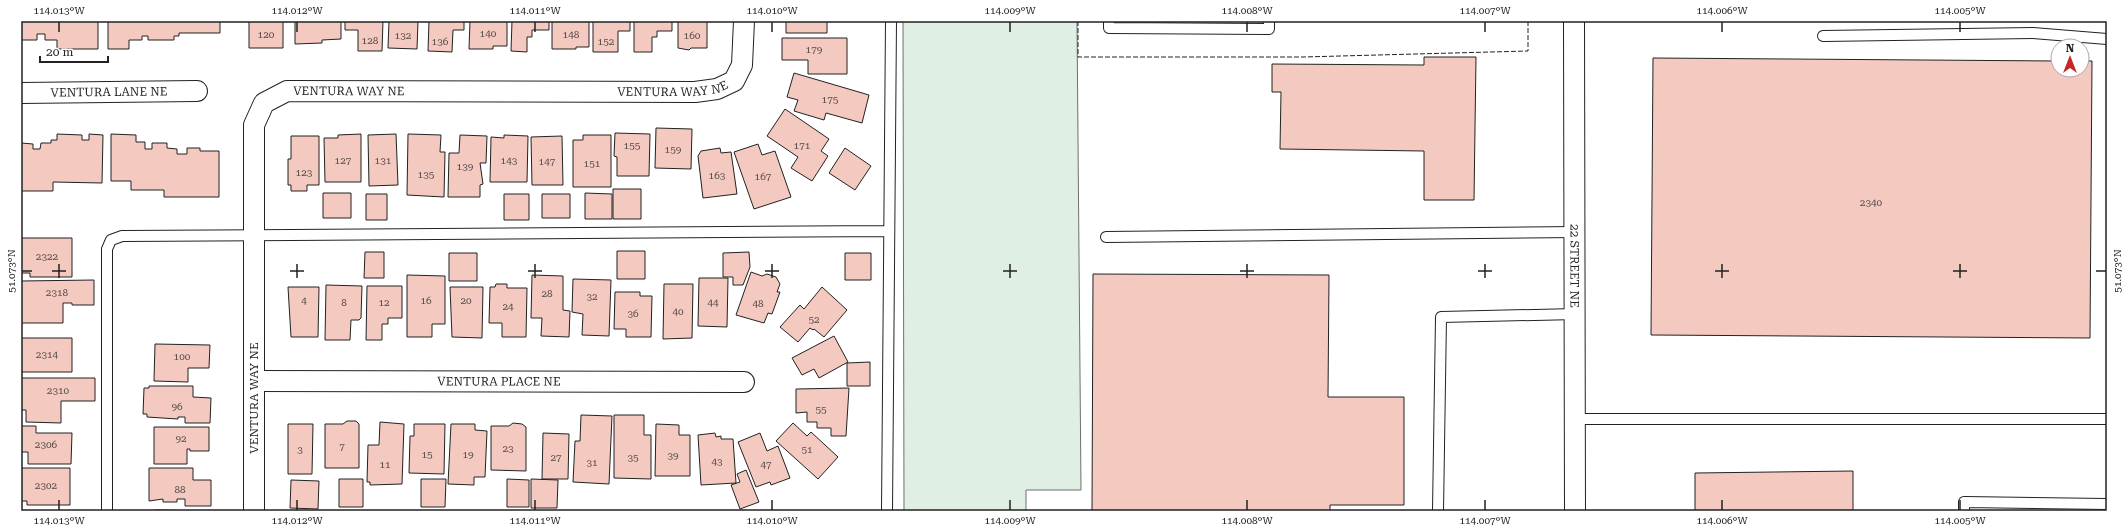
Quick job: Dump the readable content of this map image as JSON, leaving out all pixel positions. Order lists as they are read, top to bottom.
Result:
{
  "streets": {
    "street": [
      "VENTURA WAY NE",
      "VENTURA LANE NE",
      "22 STREET NE",
      "VENTURA PLACE NE"
    ]
  },
  "crossings": [
    ["VENTURA WAY NE", "VENTURA PLACE NE"]
  ],
  "house_numbers": [
    "140",
    "120",
    "148",
    "132",
    "160",
    "128",
    "136",
    "152",
    "179",
    "175",
    "155",
    "171",
    "159",
    "127",
    "131",
    "143",
    "147",
    "151",
    "139",
    "123",
    "135",
    "163",
    "167",
    "2340",
    "2322",
    "2318",
    "28",
    "32",
    "4",
    "16",
    "20",
    "8",
    "12",
    "44",
    "48",
    "24",
    "40",
    "36",
    "52",
    "2314",
    "100",
    "2310",
    "96",
    "55",
    "92",
    "2306",
    "7",
    "23",
    "3",
    "51",
    "15",
    "19",
    "39",
    "27",
    "35",
    "43",
    "31",
    "11",
    "47",
    "2302",
    "88"
  ],
  "scale_bar": "20 m",
  "north": "top",
  "coordinates": [
    "114.013°W",
    "114.012°W",
    "114.011°W",
    "114.010°W",
    "114.009°W",
    "114.008°W",
    "114.007°W",
    "114.006°W",
    "114.005°W",
    "51.073°N"
  ]
}
